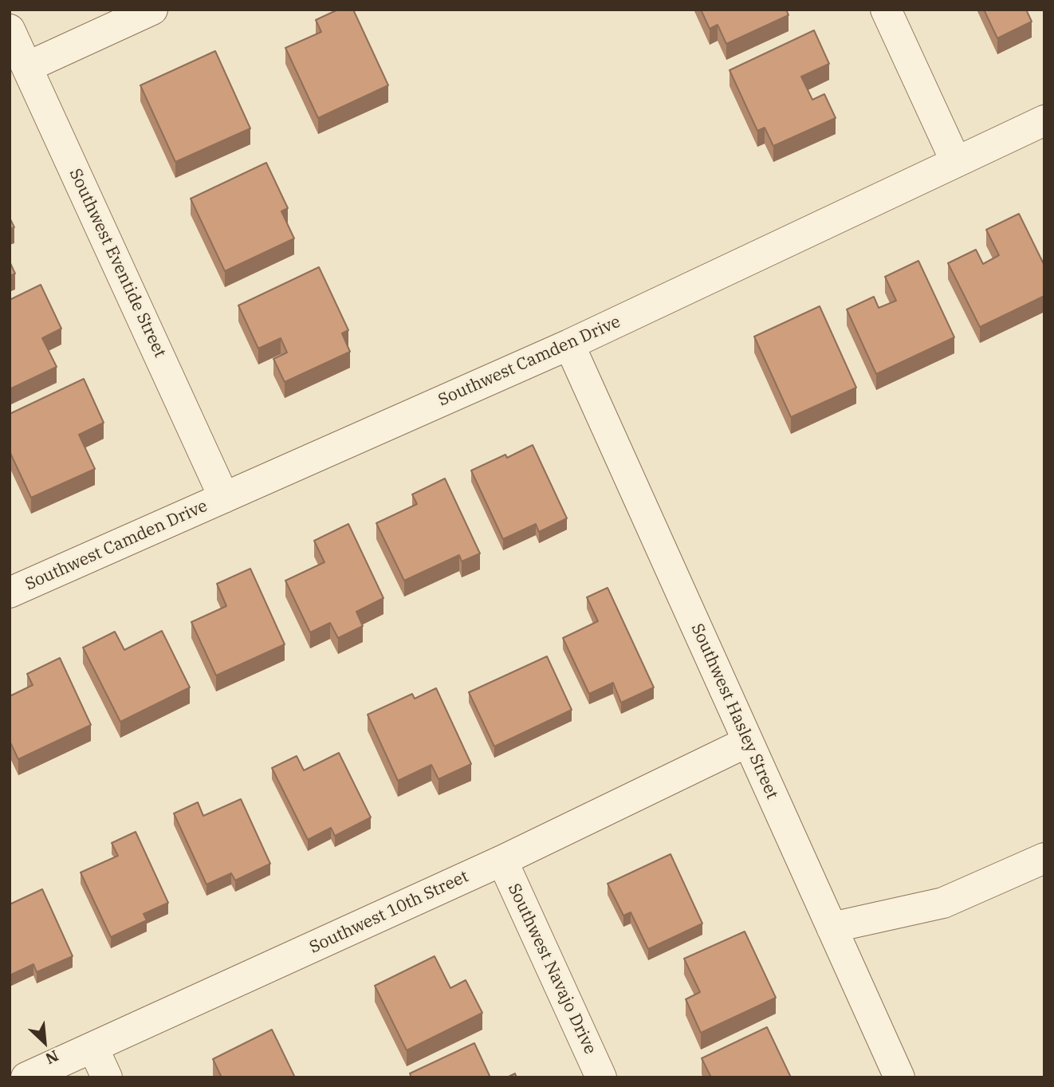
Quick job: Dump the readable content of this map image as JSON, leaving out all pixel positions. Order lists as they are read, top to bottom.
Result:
{
  "streets": {
    "street": [
      "Southwest Eventide Street",
      "Southwest Camden Drive",
      "Southwest Hasley Street",
      "Southwest 10th Street",
      "Southwest Navajo Drive"
    ]
  },
  "crossings": [
    ["Southwest Eventide Street", "Southwest Camden Drive"],
    ["Southwest Camden Drive", "Southwest Hasley Street"],
    ["Southwest Hasley Street", "Southwest 10th Street"],
    ["Southwest 10th Street", "Southwest Navajo Drive"]
  ],
  "north": "bottom right"
}
